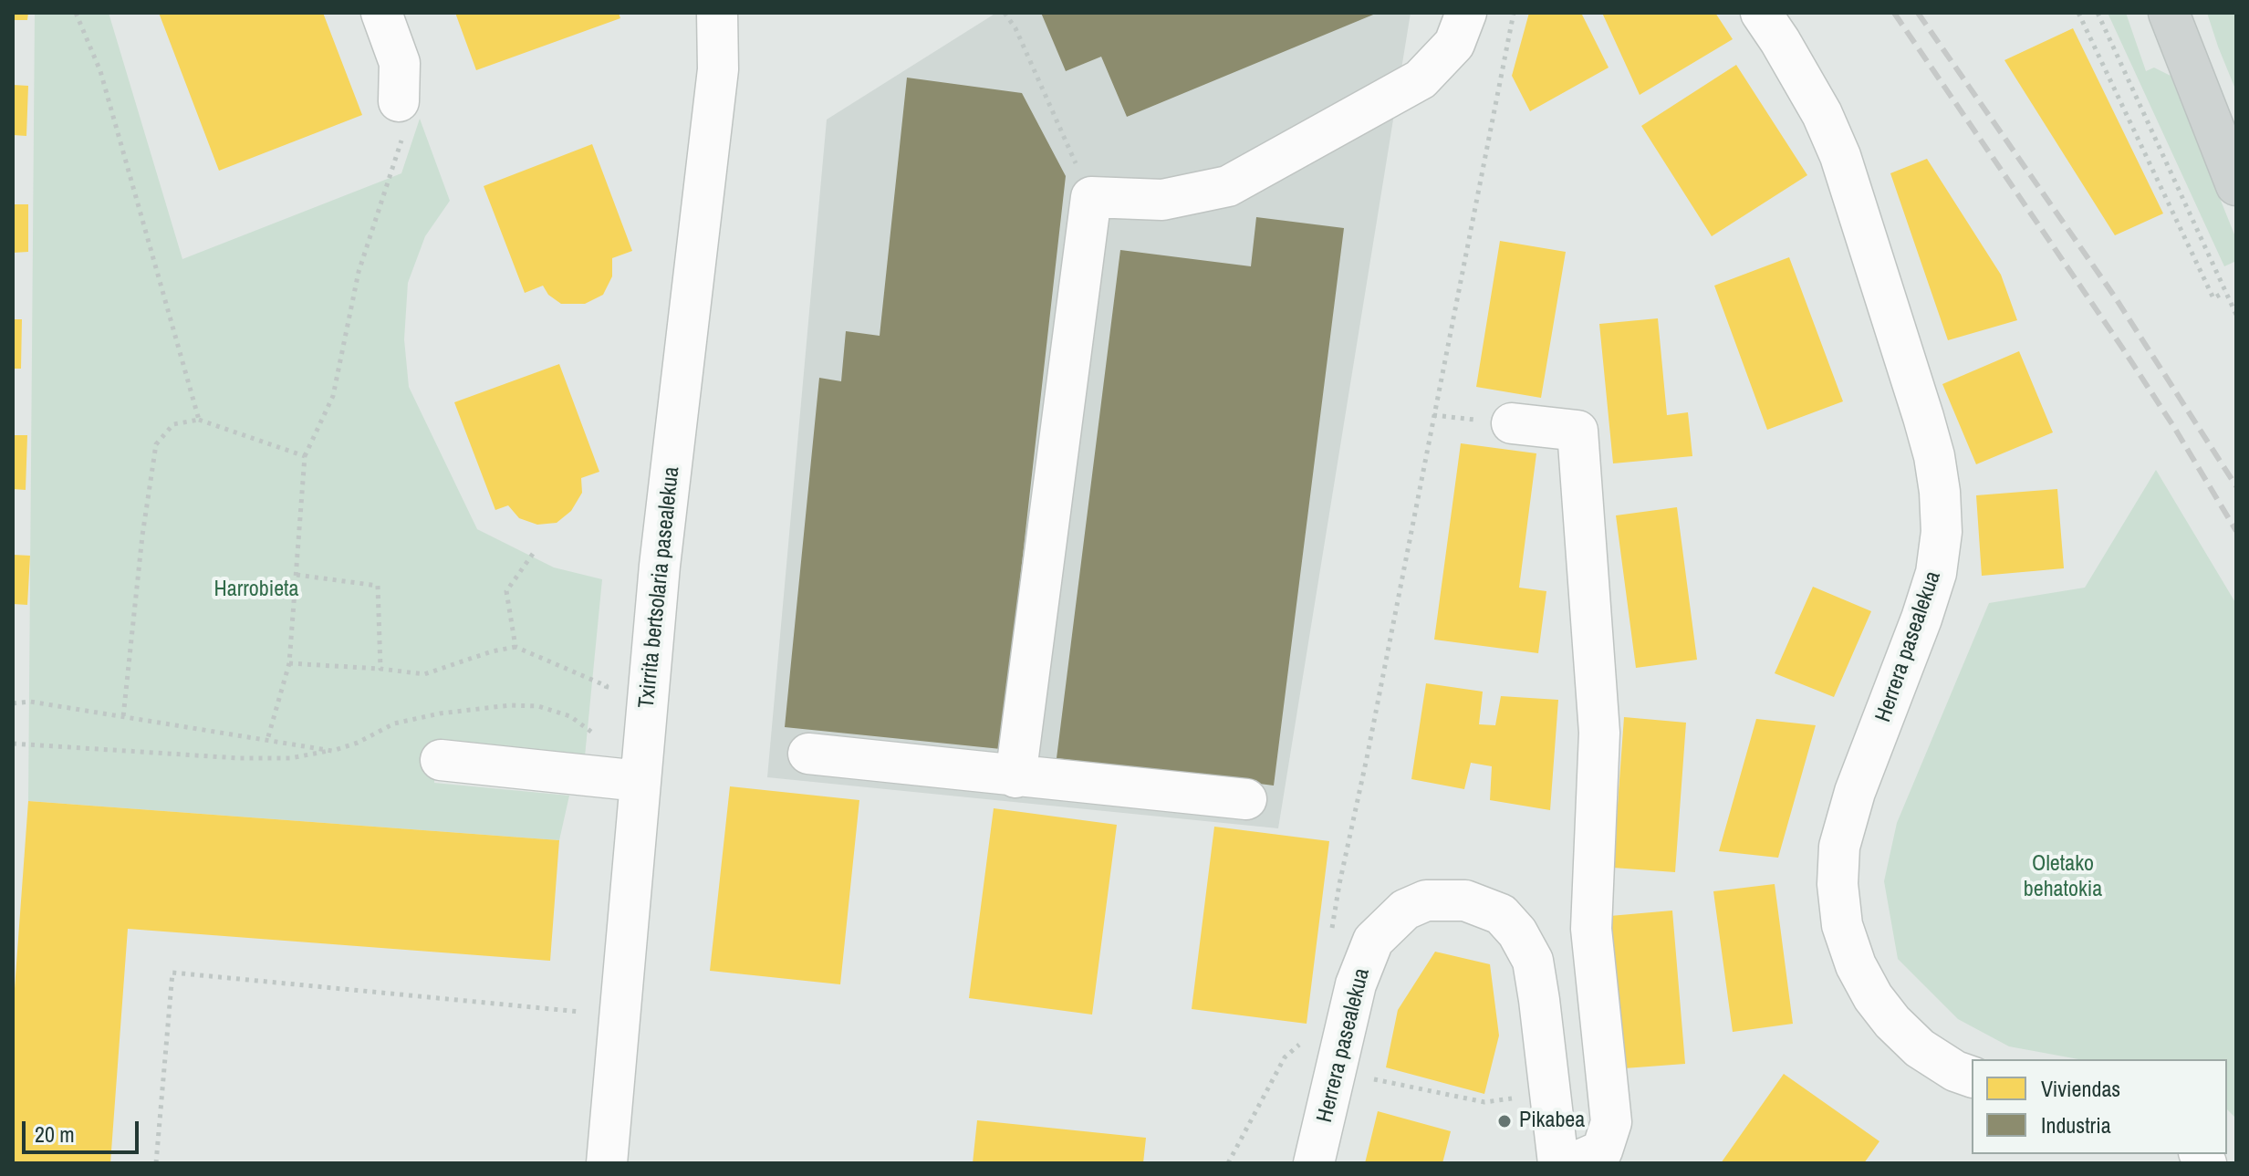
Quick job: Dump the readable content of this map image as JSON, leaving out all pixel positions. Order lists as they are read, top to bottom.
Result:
{
  "streets": {
    "street": ["Txirrita bertsolaria pasealekua", "Herrera pasealekua"]
  },
  "parks": ["Harrobieta", "Oletako behatokia"],
  "places": ["Pikabea"],
  "legend": ["Viviendas", "Industria"],
  "scale_bar": "20 m"
}
